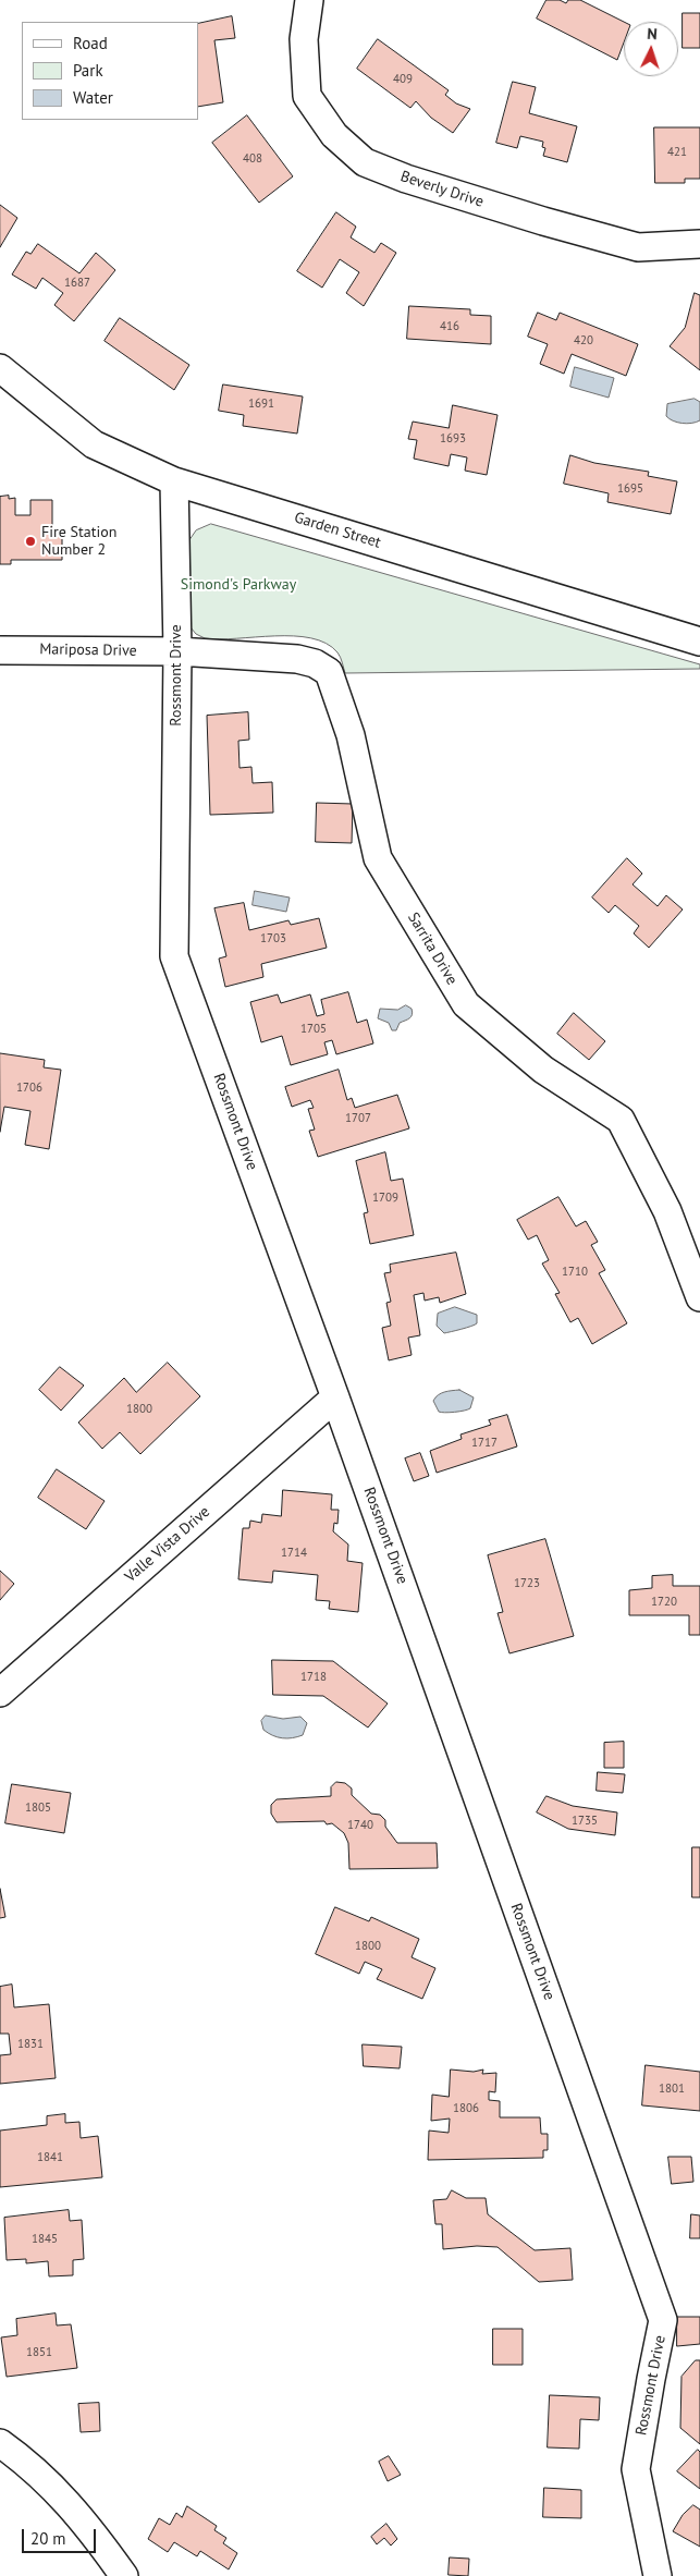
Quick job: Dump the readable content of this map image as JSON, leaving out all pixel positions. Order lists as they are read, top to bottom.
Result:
{
  "streets": {
    "street": [
      "Beverly Drive",
      "Garden Street",
      "Mariposa Drive",
      "Rossmont Drive",
      "Sarrita Drive",
      "Valle Vista Drive"
    ]
  },
  "crossings": [
    ["Garden Street", "Rossmont Drive"],
    ["Mariposa Drive", "Rossmont Drive"],
    ["Mariposa Drive", "Sarrita Drive"],
    ["Rossmont Drive", "Sarrita Drive"],
    ["Rossmont Drive", "Valle Vista Drive"]
  ],
  "parks": ["Simond's Parkway"],
  "places": ["Fire Station Number 2"],
  "house_numbers": [
    "409",
    "421",
    "408",
    "1687",
    "416",
    "420",
    "1691",
    "1693",
    "1695",
    "1703",
    "1705",
    "1706",
    "1707",
    "1709",
    "1710",
    "1800",
    "1717",
    "1714",
    "1723",
    "1720",
    "1718",
    "1805",
    "1735",
    "1740",
    "1800",
    "1831",
    "1801",
    "1806",
    "1841",
    "1845",
    "1851"
  ],
  "legend": ["Road", "Park", "Water"],
  "scale_bar": "20 m",
  "north": "top"
}
